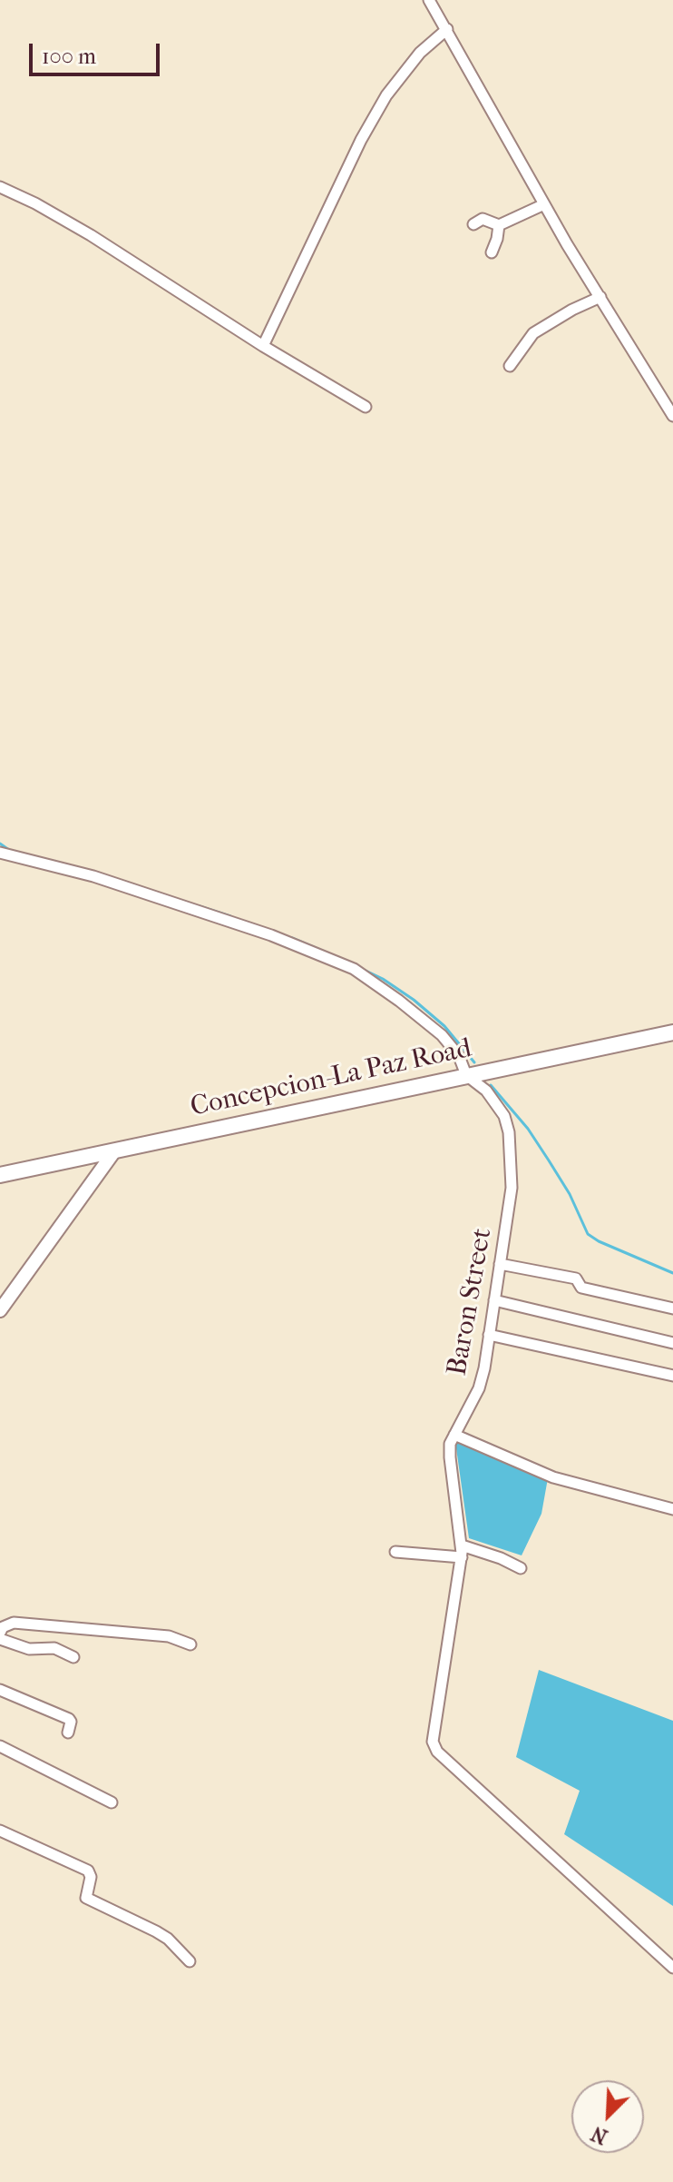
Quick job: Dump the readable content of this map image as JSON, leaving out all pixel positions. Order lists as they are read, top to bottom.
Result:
{
  "streets": {
    "main road": ["Concepcion-La Paz Road"],
    "street": ["Baron Street"]
  },
  "crossings": [
    ["Concepcion-La Paz Road", "Baron Street"]
  ],
  "scale_bar": "100 m",
  "north": "bottom left"
}
